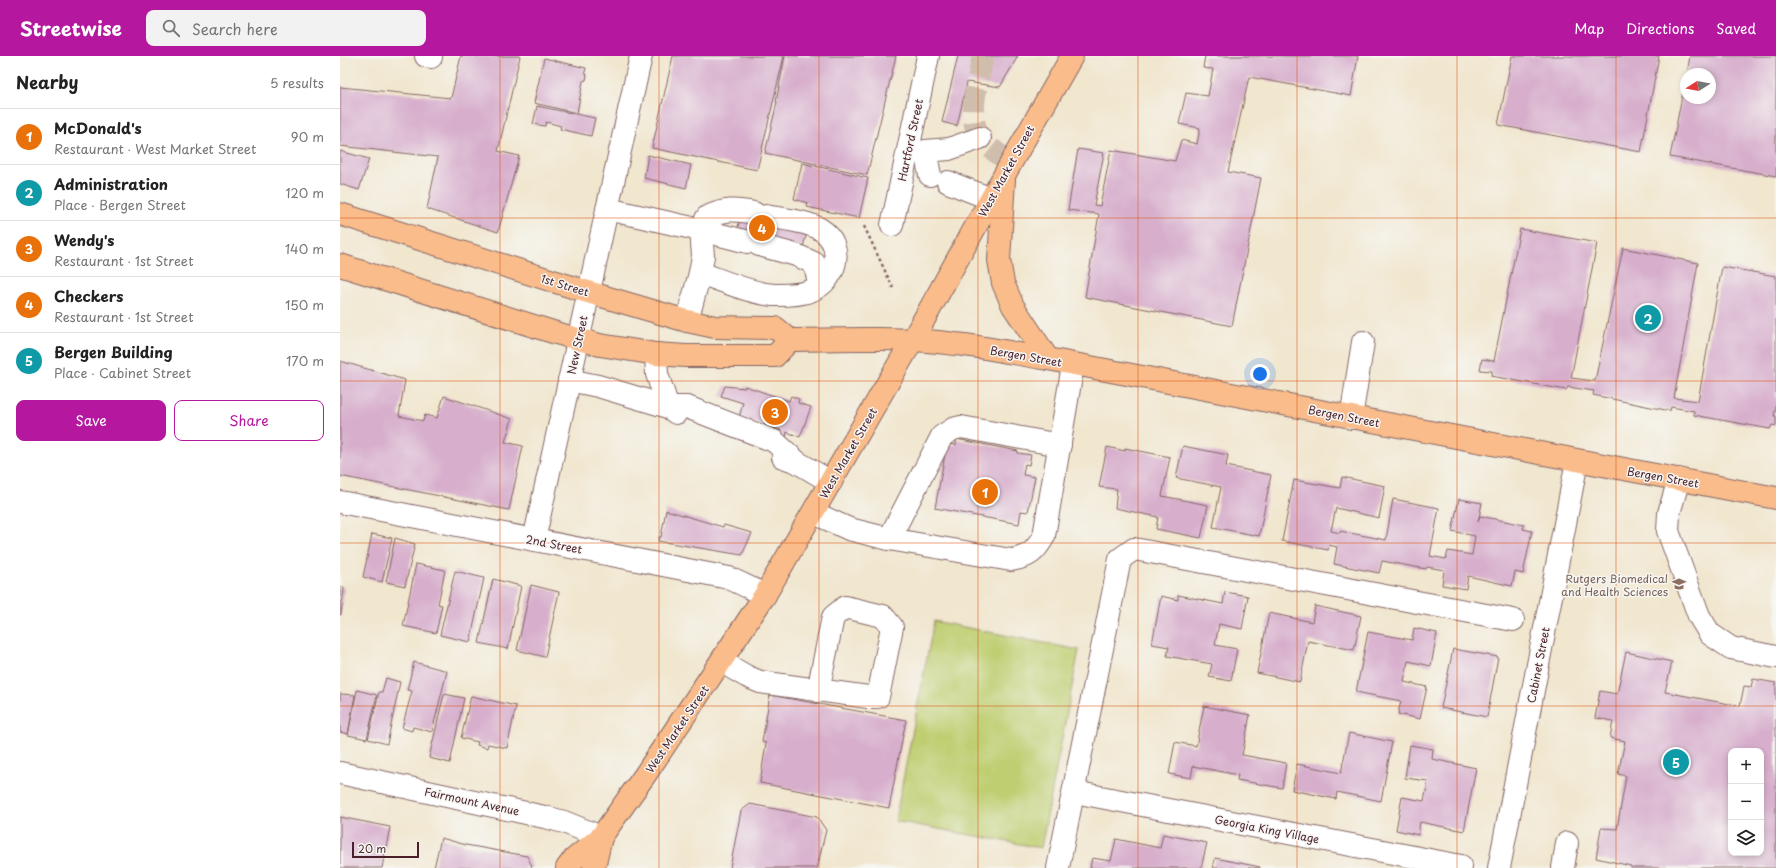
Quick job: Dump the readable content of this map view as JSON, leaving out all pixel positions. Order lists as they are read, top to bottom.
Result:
{
  "streets": {
    "main road": ["West Market Street", "1st Street", "Bergen Street"],
    "street": [
      "Hartford Street",
      "New Street",
      "2nd Street",
      "Cabinet Street",
      "Fairmount Avenue",
      "Georgia King Village"
    ]
  },
  "crossings": [
    ["West Market Street", "Bergen Street"],
    ["West Market Street", "2nd Street"],
    ["West Market Street", "Fairmount Avenue"],
    ["1st Street", "New Street"],
    ["New Street", "2nd Street"],
    ["Bergen Street", "Cabinet Street"]
  ],
  "places": {
    "school or university": ["Rutgers Biomedical and Health Sciences"]
  },
  "scale_bar": "20 m",
  "north": "left",
  "page": {
    "header": "Streetwise",
    "search": "Search here",
    "nav": ["Map", "Directions", "Saved"],
    "heading": ["Nearby", "5 results"],
    "list": [
      {
        "mark": "1",
        "name": "McDonald's",
        "note": "Restaurant · West Market Street",
        "value": "90 m"
      },
      {
        "mark": "2",
        "name": "Administration",
        "note": "Place · Bergen Street",
        "value": "120 m"
      },
      {
        "mark": "3",
        "name": "Wendy's",
        "note": "Restaurant · 1st Street",
        "value": "140 m"
      },
      {
        "mark": "4",
        "name": "Checkers",
        "note": "Restaurant · 1st Street",
        "value": "150 m"
      },
      {
        "mark": "5",
        "name": "Bergen Building",
        "note": "Place · Cabinet Street",
        "value": "170 m"
      }
    ],
    "pins": [
      "4",
      "2",
      "3",
      "1",
      "5"
    ],
    "buttons": ["Save", "Share"],
    "map_buttons": ["+", "−"],
    "scale": "20 m"
  }
}
